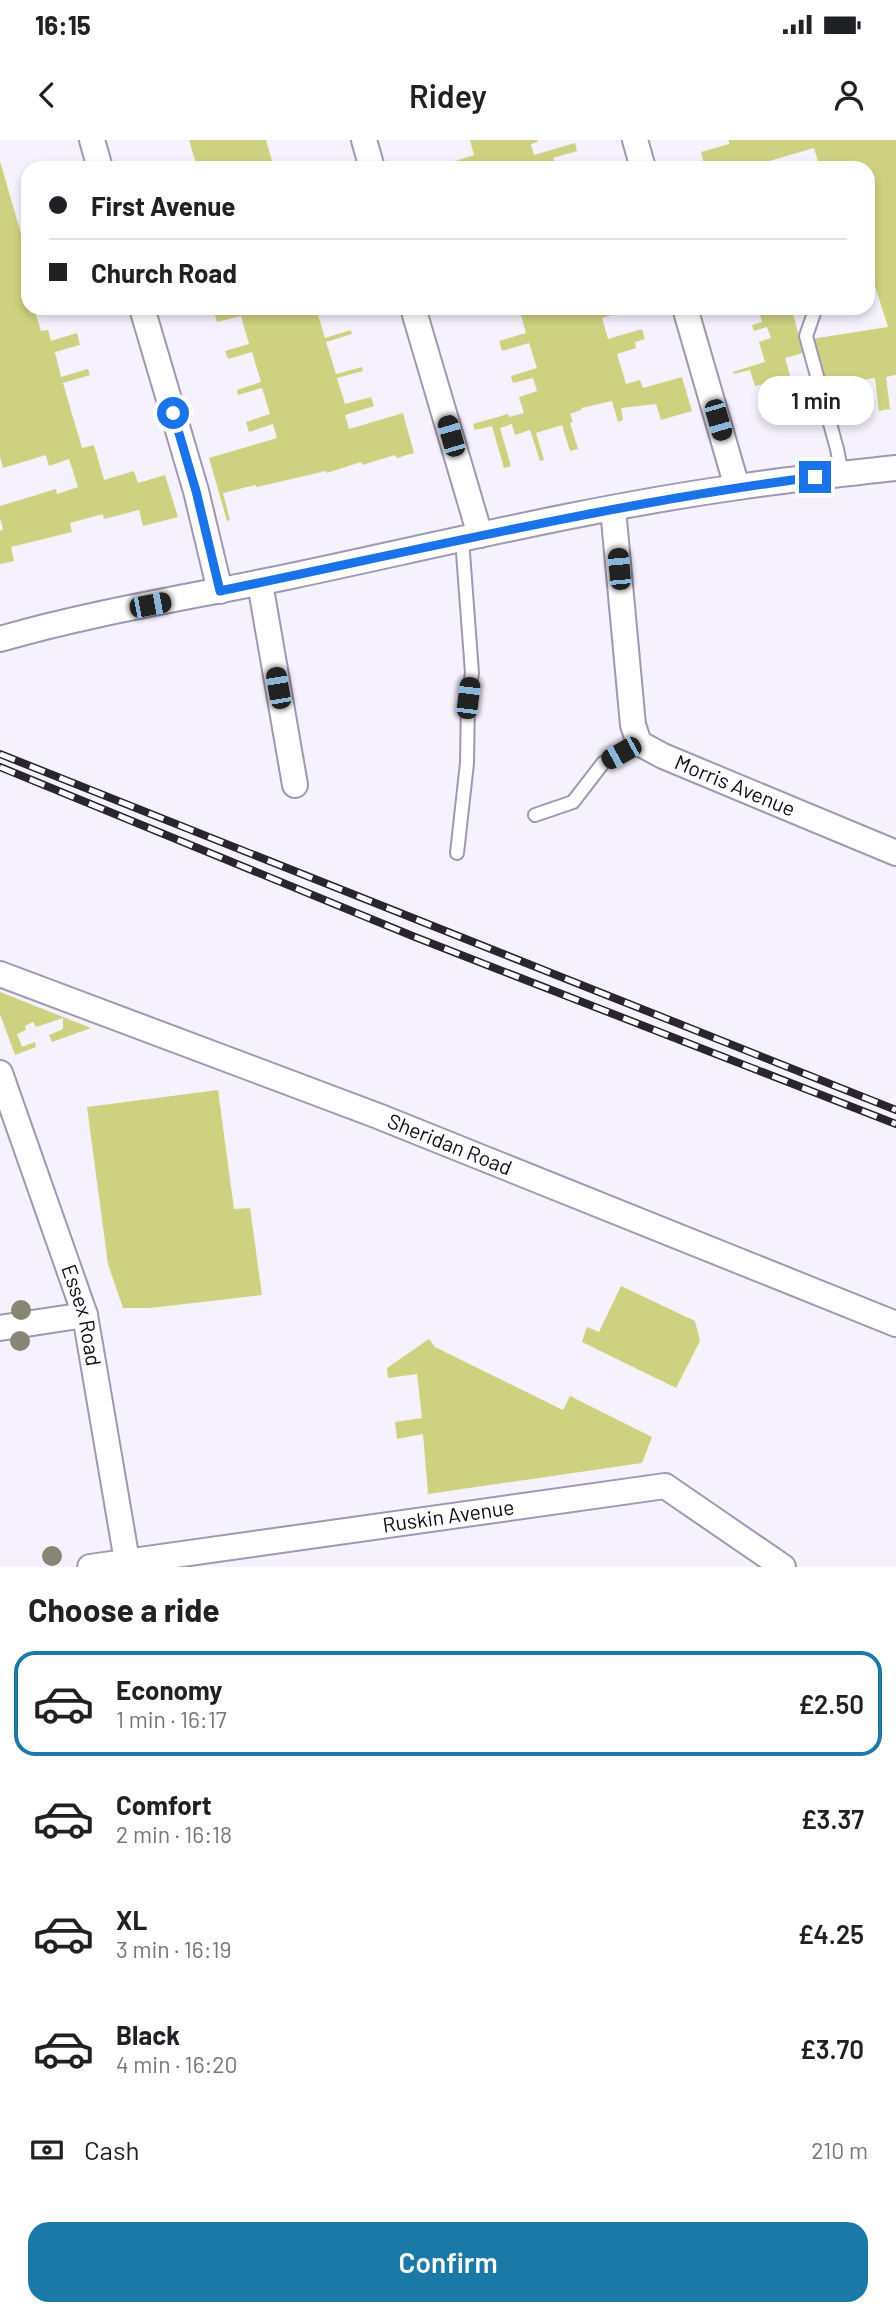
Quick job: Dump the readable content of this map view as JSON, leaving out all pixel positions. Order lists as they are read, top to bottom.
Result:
{
  "streets": {
    "street": [
      "Morris Avenue",
      "Sheridan Road",
      "Essex Road",
      "Ruskin Avenue"
    ]
  },
  "crossings": [
    ["Essex Road", "Ruskin Avenue"]
  ],
  "page": {
    "status": "16:15",
    "header": "Ridey",
    "banner": ["First Avenue", "Church Road"],
    "bubble": "1 min",
    "heading": "Choose a ride",
    "list": [
      {
        "name": "Economy",
        "note": "1 min · 16:17",
        "value": "£2.50"
      },
      {
        "name": "Comfort",
        "note": "2 min · 16:18",
        "value": "£3.37"
      },
      {
        "name": "XL",
        "note": "3 min · 16:19",
        "value": "£4.25"
      },
      {
        "name": "Black",
        "note": "4 min · 16:20",
        "value": "£3.70"
      }
    ],
    "pay": ["Cash", "210 m"],
    "buttons": "Confirm"
  }
}
